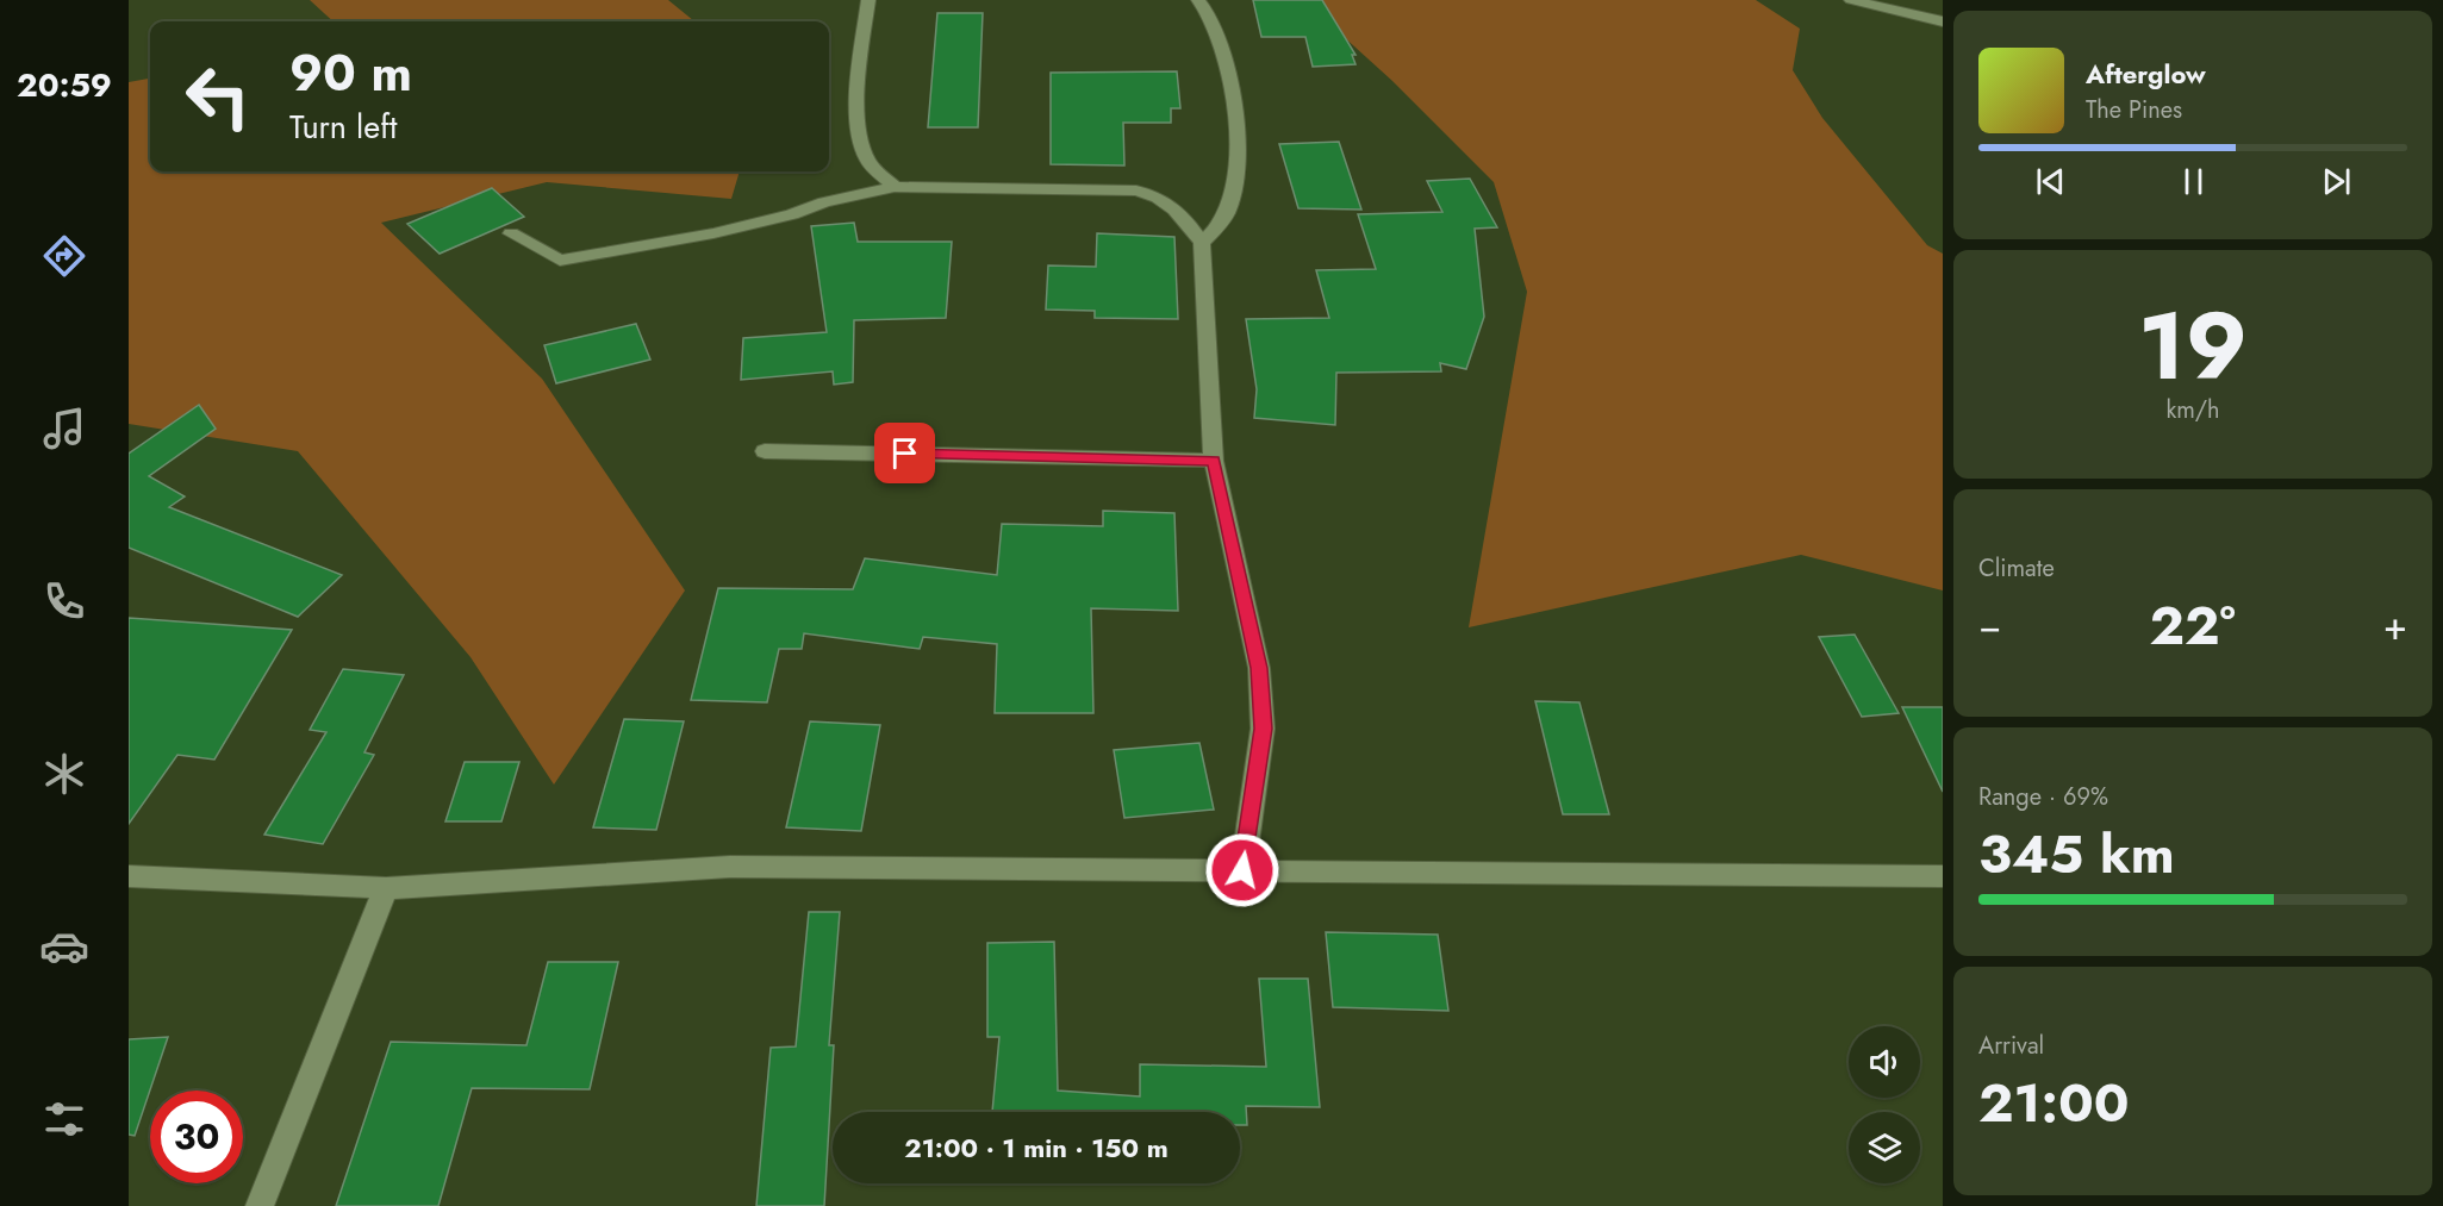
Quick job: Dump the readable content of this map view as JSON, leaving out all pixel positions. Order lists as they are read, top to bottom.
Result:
{
  "page": {
    "tabs": "20:59",
    "turn": ["90 m", "Turn left"],
    "song": ["Afterglow", "The Pines"],
    "tile": [
      ["19", "km/h"],
      "Climate",
      ["Range · 69%", "345 km"],
      ["Arrival", "21:00"]
    ],
    "heat": ["−", "22°", "+"],
    "limit": "30",
    "trip": "21:00 · 1 min · 150 m"
  }
}
